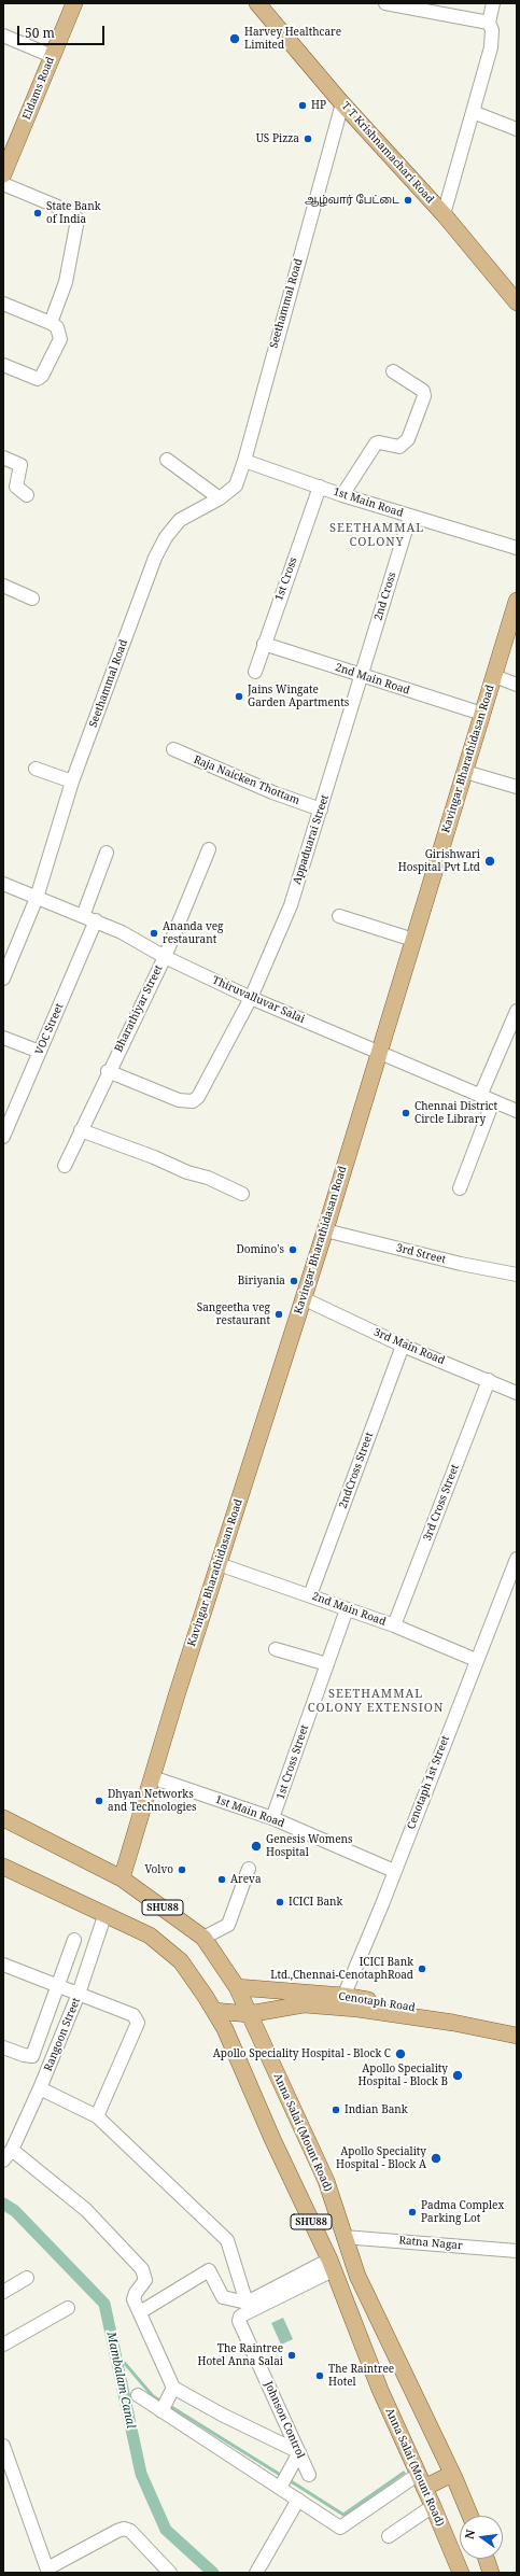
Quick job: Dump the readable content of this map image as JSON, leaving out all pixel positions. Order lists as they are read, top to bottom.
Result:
{
  "streets": {
    "main road": [
      "Eldams Road",
      "T T Krishnamachari Road",
      "Kavingar Bharathidasan Road",
      "SHU88",
      "Cenotaph Road",
      "Anna Salai (Mount Road)"
    ],
    "street": [
      "Seethammal Road",
      "1st Main Road",
      "1st Cross",
      "2nd Cross",
      "2nd Main Road",
      "Raja Naicken Thottam",
      "Appaduarai Street",
      "Thiruvalluvar Salai",
      "Bharathiyar Street",
      "VOC Street",
      "3rd Street",
      "3rd Main Road",
      "2ndCross Street",
      "3rd Cross Street",
      "1st Cross Street",
      "Cenotaph 1st Street",
      "Rangoon Street",
      "Ratna Nagar",
      "Johnson Control"
    ]
  },
  "crossings": [
    ["T T Krishnamachari Road", "Seethammal Road"],
    ["Seethammal Road", "1st Main Road"],
    ["Seethammal Road", "Thiruvalluvar Salai"],
    ["1st Main Road", "1st Cross"],
    ["1st Main Road", "2nd Cross"],
    ["1st Main Road", "Kavingar Bharathidasan Road"],
    ["1st Main Road", "1st Cross Street"],
    ["1st Main Road", "Cenotaph 1st Street"],
    ["1st Cross", "2nd Main Road"],
    ["2nd Cross", "2nd Main Road"],
    ["2nd Cross", "Appaduarai Street"],
    ["2nd Main Road", "Kavingar Bharathidasan Road"],
    ["2nd Main Road", "Appaduarai Street"],
    ["2nd Main Road", "2ndCross Street"],
    ["2nd Main Road", "3rd Cross Street"],
    ["2nd Main Road", "1st Cross Street"],
    ["2nd Main Road", "Cenotaph 1st Street"],
    ["Kavingar Bharathidasan Road", "Thiruvalluvar Salai"],
    ["Kavingar Bharathidasan Road", "3rd Street"],
    ["Kavingar Bharathidasan Road", "3rd Main Road"],
    ["Kavingar Bharathidasan Road", "Anna Salai (Mount Road)"],
    ["Raja Naicken Thottam", "Appaduarai Street"],
    ["Appaduarai Street", "Thiruvalluvar Salai"],
    ["Appaduarai Street", "Bharathiyar Street"],
    ["Thiruvalluvar Salai", "Bharathiyar Street"],
    ["Thiruvalluvar Salai", "VOC Street"],
    ["3rd Main Road", "2ndCross Street"],
    ["3rd Main Road", "3rd Cross Street"],
    ["Cenotaph 1st Street", "Cenotaph Road"],
    ["Cenotaph Road", "Anna Salai (Mount Road)"],
    ["Rangoon Street", "Anna Salai (Mount Road)"],
    ["Anna Salai (Mount Road)", "Ratna Nagar"],
    ["Anna Salai (Mount Road)", "Johnson Control"]
  ],
  "districts": ["SEETHAMMAL COLONY", "SEETHAMMAL COLONY EXTENSION"],
  "water": ["Mambalam Canal"],
  "places": [
    "Harvey Healthcare Limited",
    "HP",
    "US Pizza",
    "ஆழ்வார் பேட்டை",
    "State Bank of India",
    "Jains Wingate Garden Apartments",
    "Girishwari Hospital Pvt Ltd",
    "Ananda veg restaurant",
    "Chennai District Circle Library",
    "Domino's",
    "Biriyania",
    "Sangeetha veg restaurant",
    "Dhyan Networks and Technologies",
    "Genesis Womens Hospital",
    "Volvo",
    "Areva",
    "ICICI Bank",
    "ICICI Bank Ltd.,Chennai-CenotaphRoad",
    "Apollo Speciality Hospital - Block C",
    "Apollo Speciality Hospital - Block B",
    "Indian Bank",
    "Apollo Speciality Hospital - Block A",
    "Padma Complex Parking Lot",
    "The Raintree Hotel Anna Salai",
    "The Raintree Hotel"
  ],
  "scale_bar": "50 m",
  "north": "left"
}
